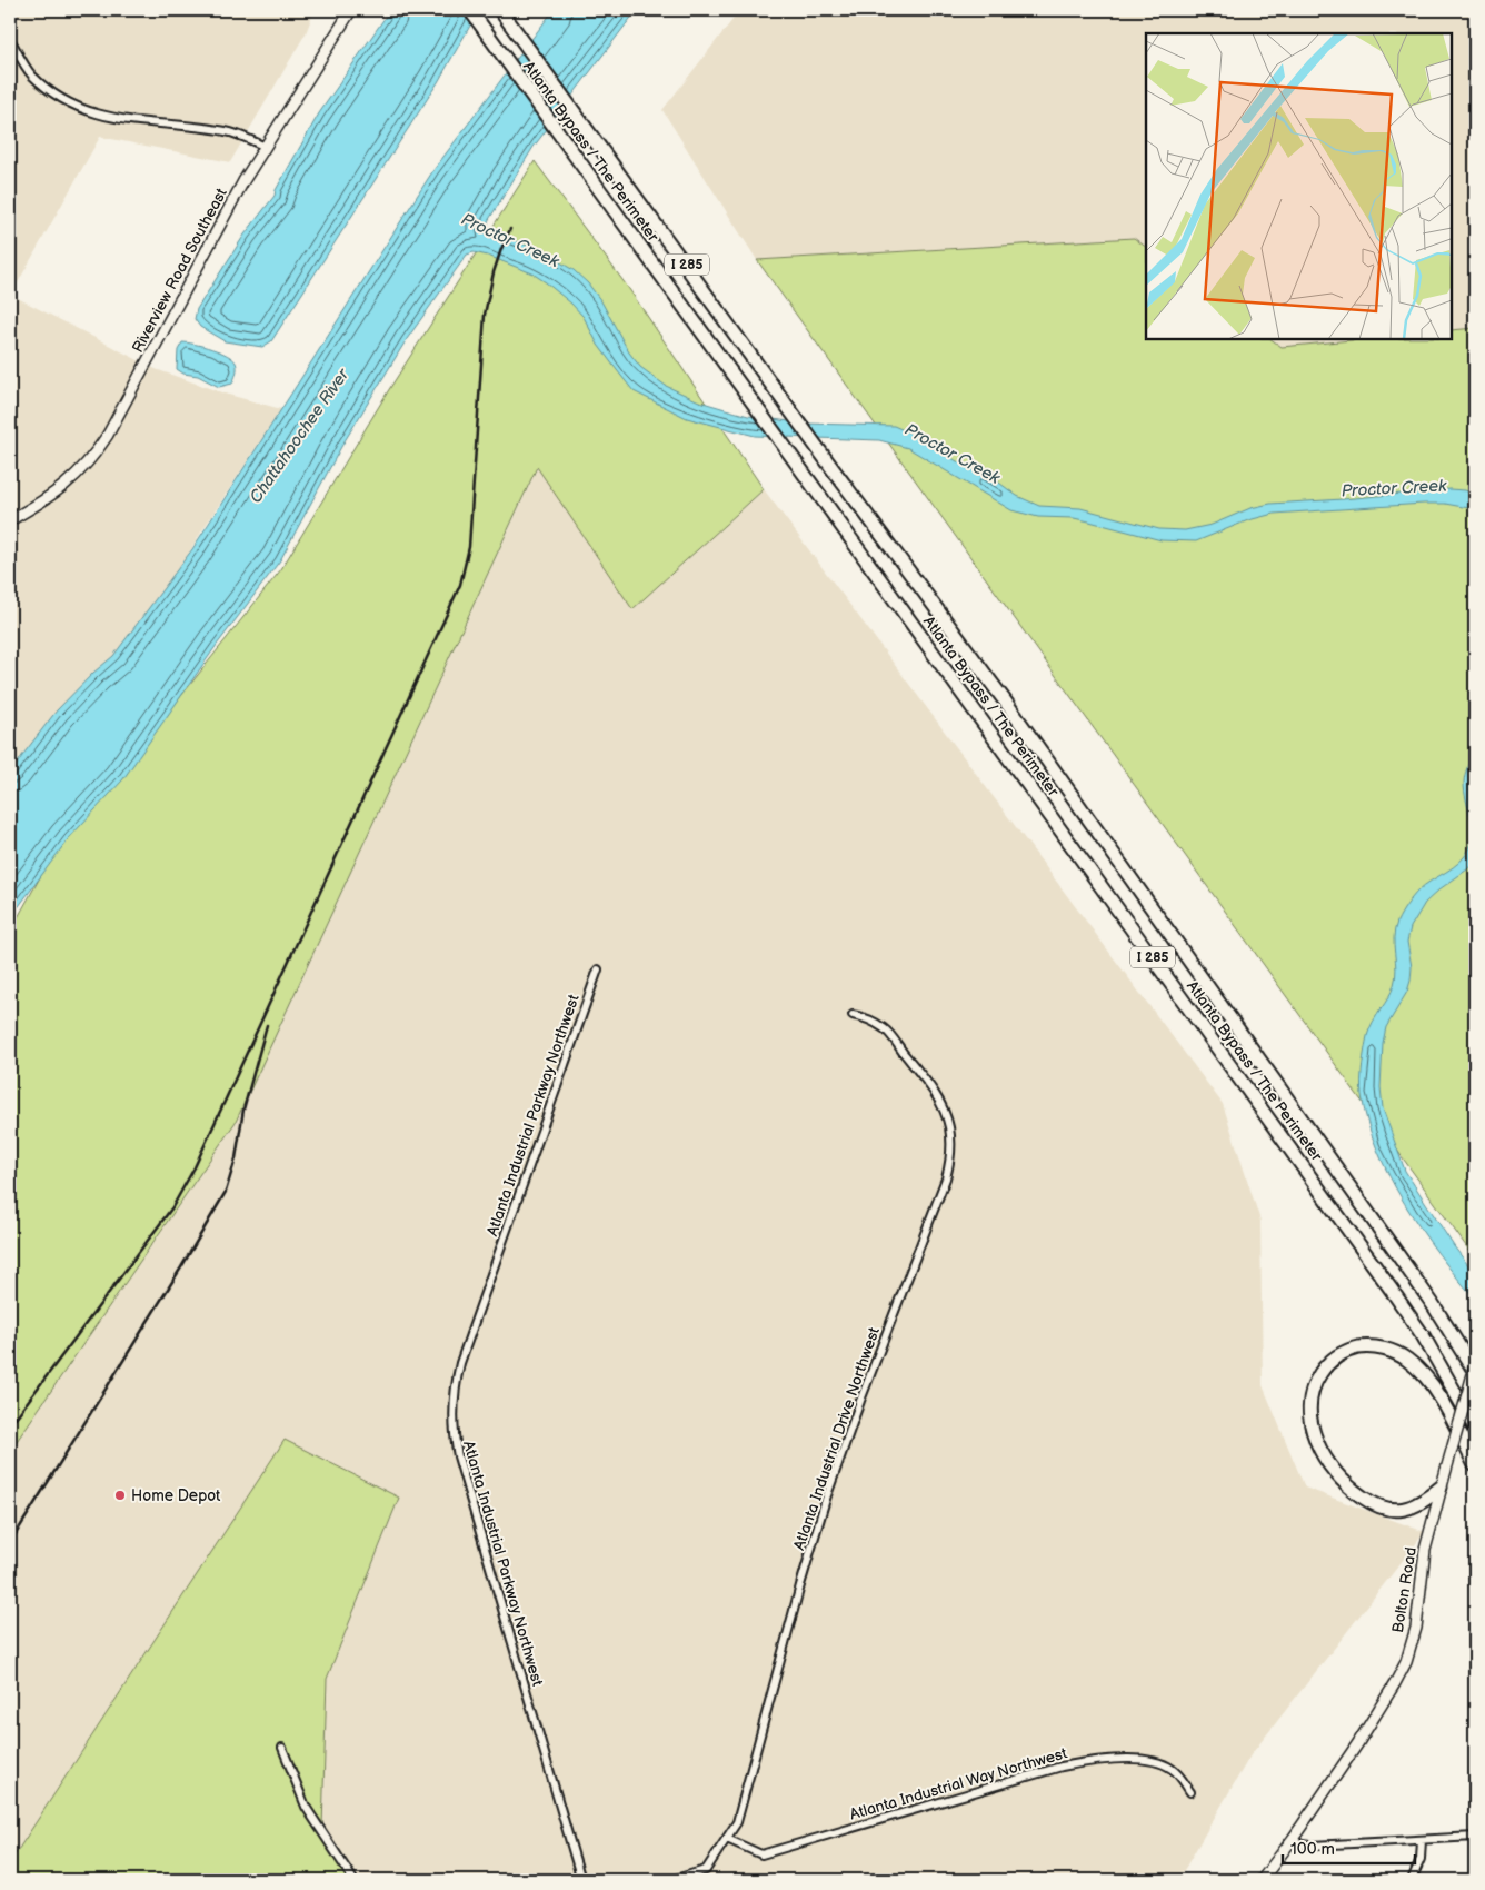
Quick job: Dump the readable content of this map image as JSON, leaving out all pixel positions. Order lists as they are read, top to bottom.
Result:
{
  "streets": {
    "highway": ["Atlanta Bypass / The Perimeter", "I 285"],
    "street": [
      "Riverview Road Southeast",
      "Atlanta Industrial Parkway Northwest",
      "Atlanta Industrial Drive Northwest",
      "Bolton Road",
      "Atlanta Industrial Way Northwest"
    ]
  },
  "crossings": [
    ["Atlanta Industrial Drive Northwest", "Atlanta Industrial Way Northwest"]
  ],
  "water": ["Proctor Creek", "Chattahoochee River"],
  "places": ["Home Depot"],
  "scale_bar": "100 m"
}
